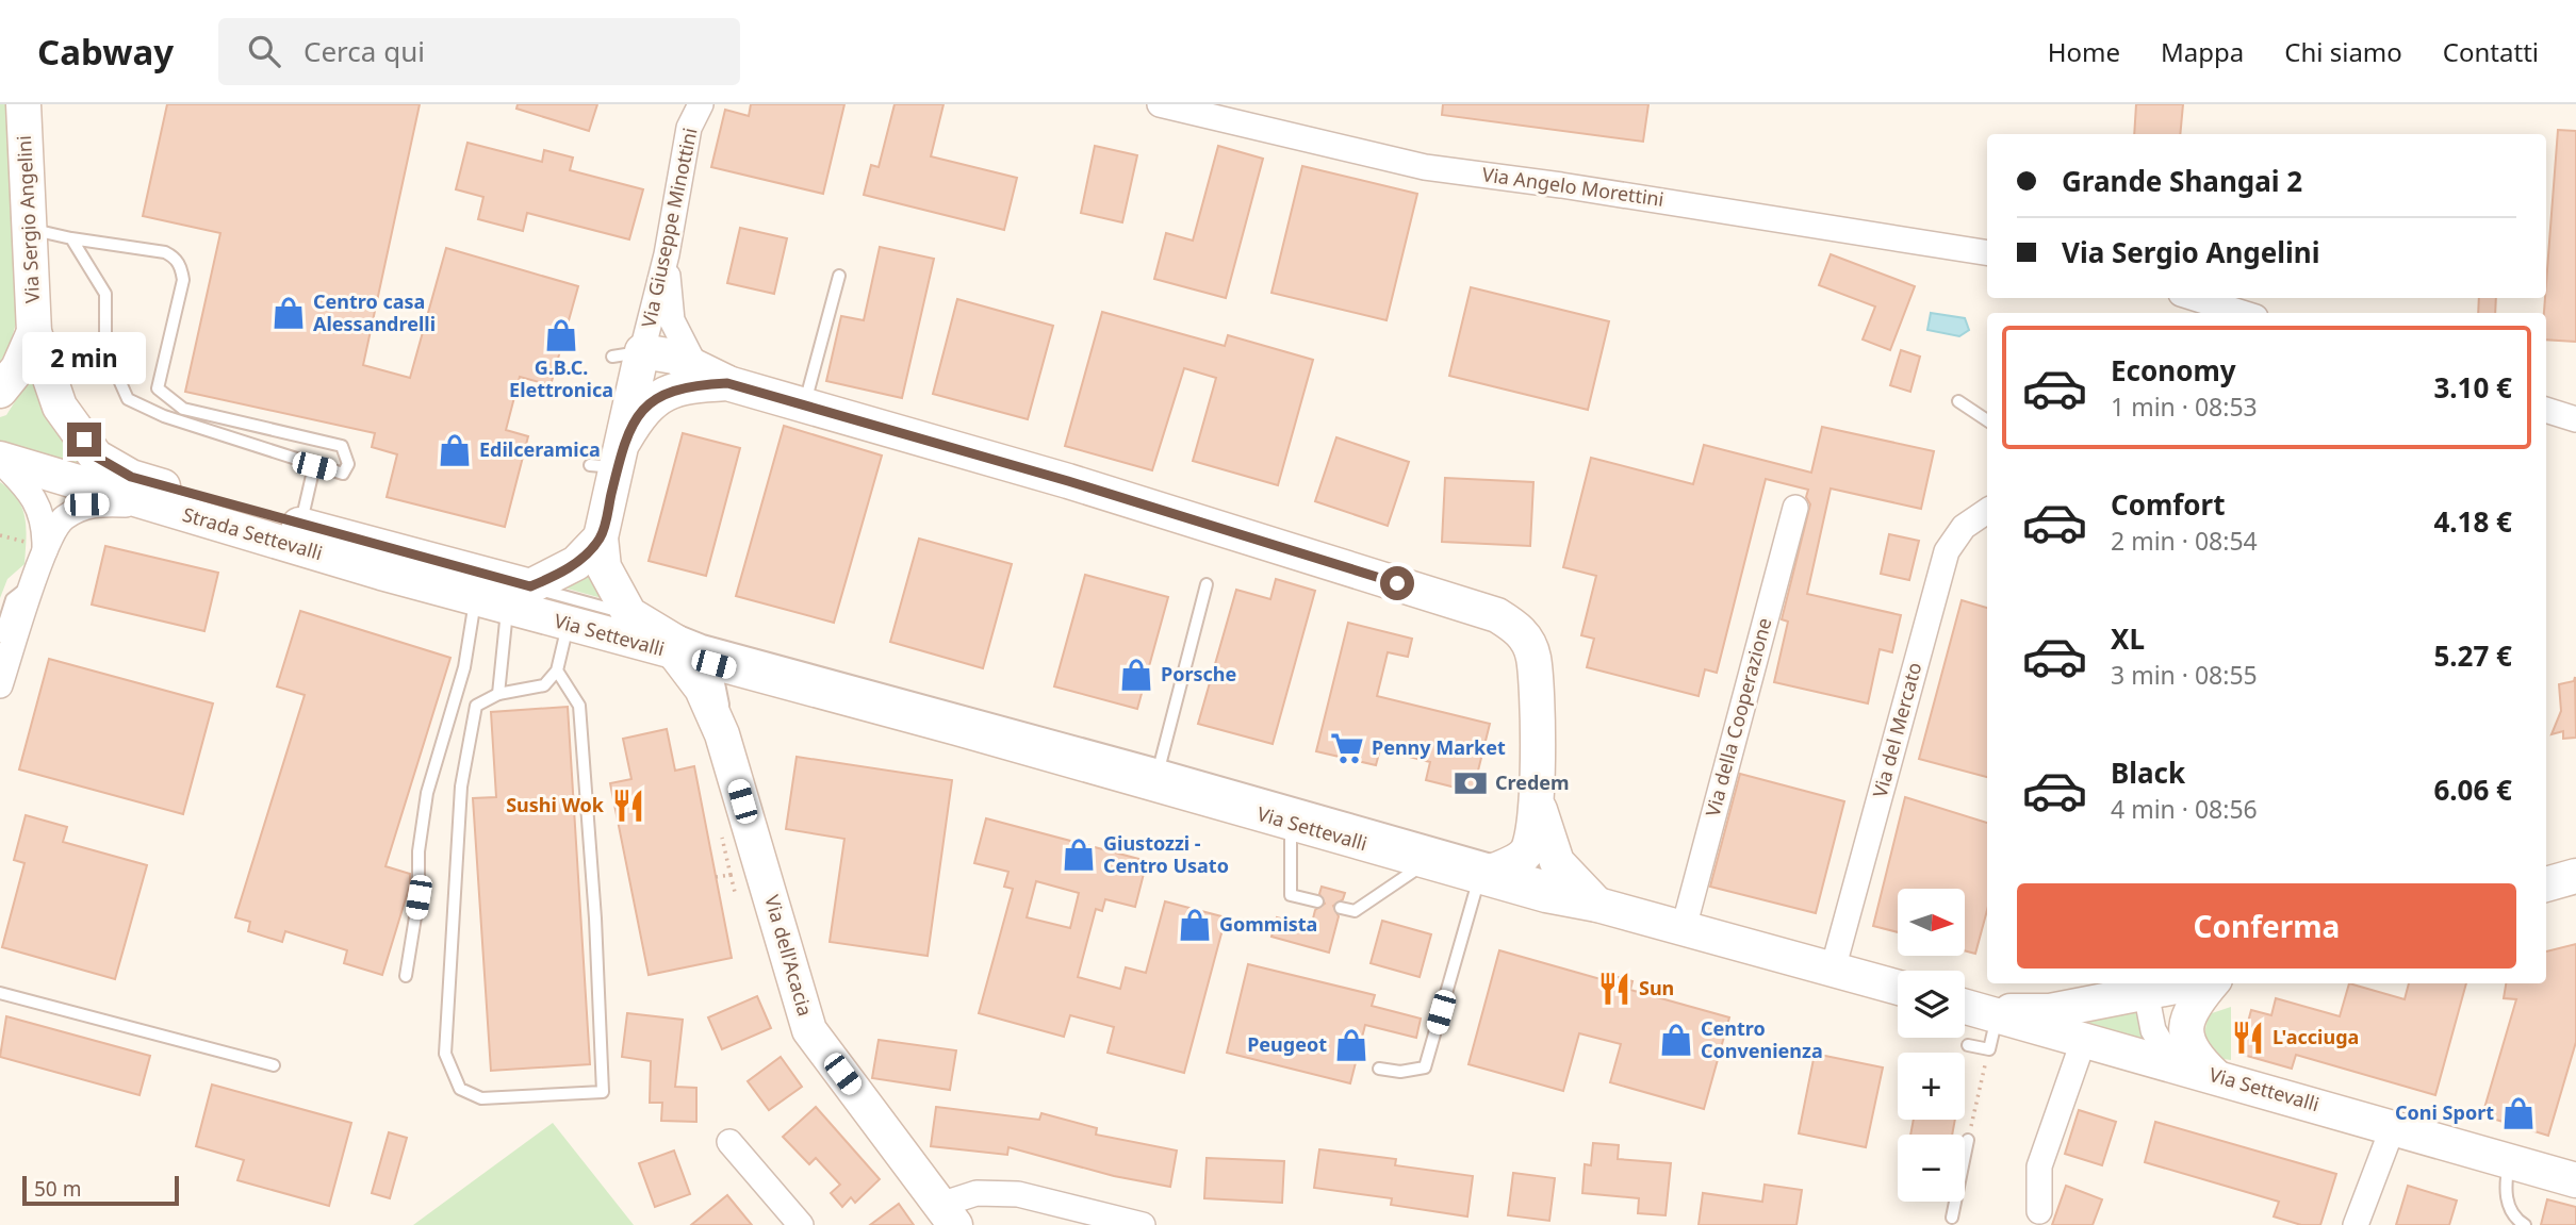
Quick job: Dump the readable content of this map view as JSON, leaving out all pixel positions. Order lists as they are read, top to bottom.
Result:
{
  "streets": {
    "main road": [
      "Via Sergio Angelini",
      "Strada Settevalli",
      "Via Settevalli",
      "Via dell'Acacia"
    ],
    "street": [
      "Via Angelo Morettini",
      "Via Giuseppe Minottini",
      "Via della Cooperazione",
      "Via del Mercato"
    ]
  },
  "crossings": [
    ["Via Sergio Angelini", "Strada Settevalli"],
    ["Strada Settevalli", "Via Settevalli"],
    ["Via Settevalli", "Via della Cooperazione"],
    ["Via Settevalli", "Via del Mercato"],
    ["Via Settevalli", "Via dell'Acacia"]
  ],
  "places": {
    "shop": [
      "Centro casa Alessandrelli",
      "G.B.C. Elettronica",
      "Edilceramica",
      "Porsche",
      "Giustozzi - Centro Usato",
      "Gommista",
      "Centro Convenienza",
      "Peugeot",
      "Coni Sport"
    ],
    "supermarket": ["Penny Market"],
    "bank": ["Credem"],
    "restaurant": ["Sushi Wok", "Sun", "L'acciuga"]
  },
  "scale_bar": "50 m",
  "north": "right",
  "page": {
    "header": "Cabway",
    "search": "Cerca qui",
    "nav": [
      "Home",
      "Mappa",
      "Chi siamo",
      "Contatti"
    ],
    "banner": ["Grande Shangai 2", "Via Sergio Angelini"],
    "list": [
      {
        "name": "Economy",
        "note": "1 min · 08:53",
        "value": "3.10 €"
      },
      {
        "name": "Comfort",
        "note": "2 min · 08:54",
        "value": "4.18 €"
      },
      {
        "name": "XL",
        "note": "3 min · 08:55",
        "value": "5.27 €"
      },
      {
        "name": "Black",
        "note": "4 min · 08:56",
        "value": "6.06 €"
      }
    ],
    "bubble": "2 min",
    "buttons": "Conferma",
    "map_buttons": ["+", "−"],
    "scale": "50 m"
  }
}
